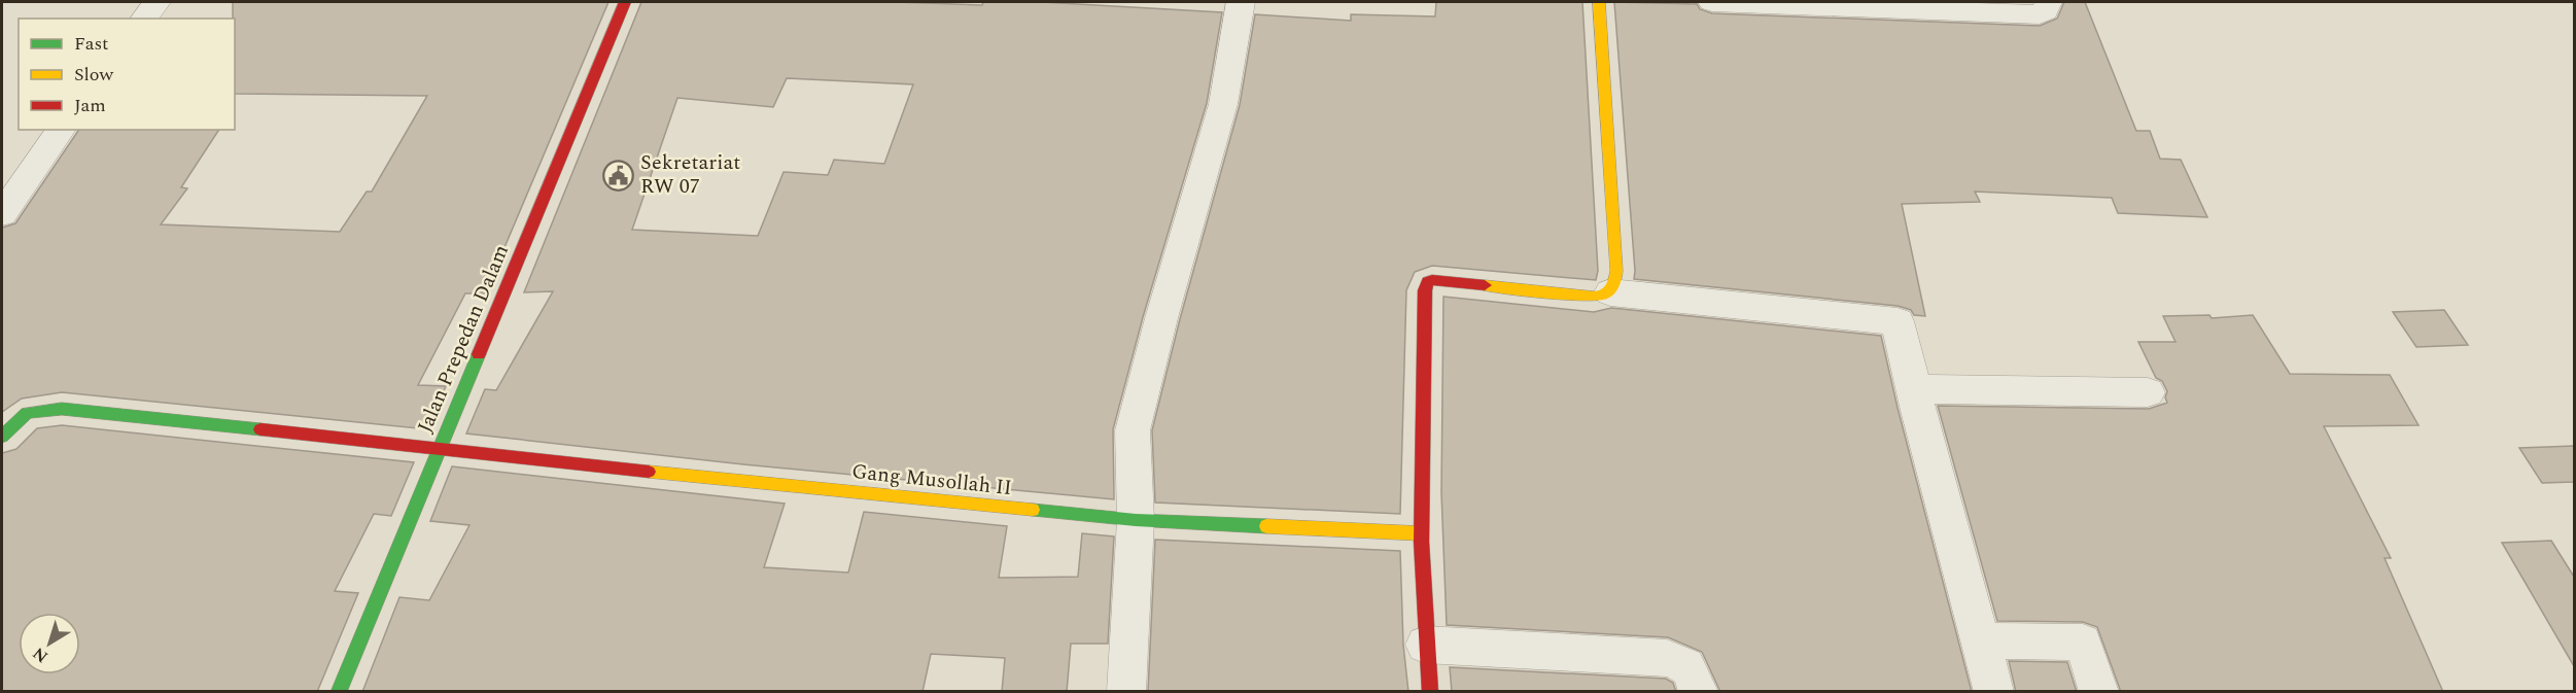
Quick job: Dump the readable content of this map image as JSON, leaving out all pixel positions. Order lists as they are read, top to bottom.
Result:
{
  "streets": {
    "street": ["Jalan Prepedan Dalam", "Gang Musollah II"]
  },
  "crossings": [
    ["Jalan Prepedan Dalam", "Gang Musollah II"]
  ],
  "places": {
    "public building": ["Sekretariat RW 07"]
  },
  "legend": ["Fast", "Slow", "Jam"],
  "north": "bottom left"
}
